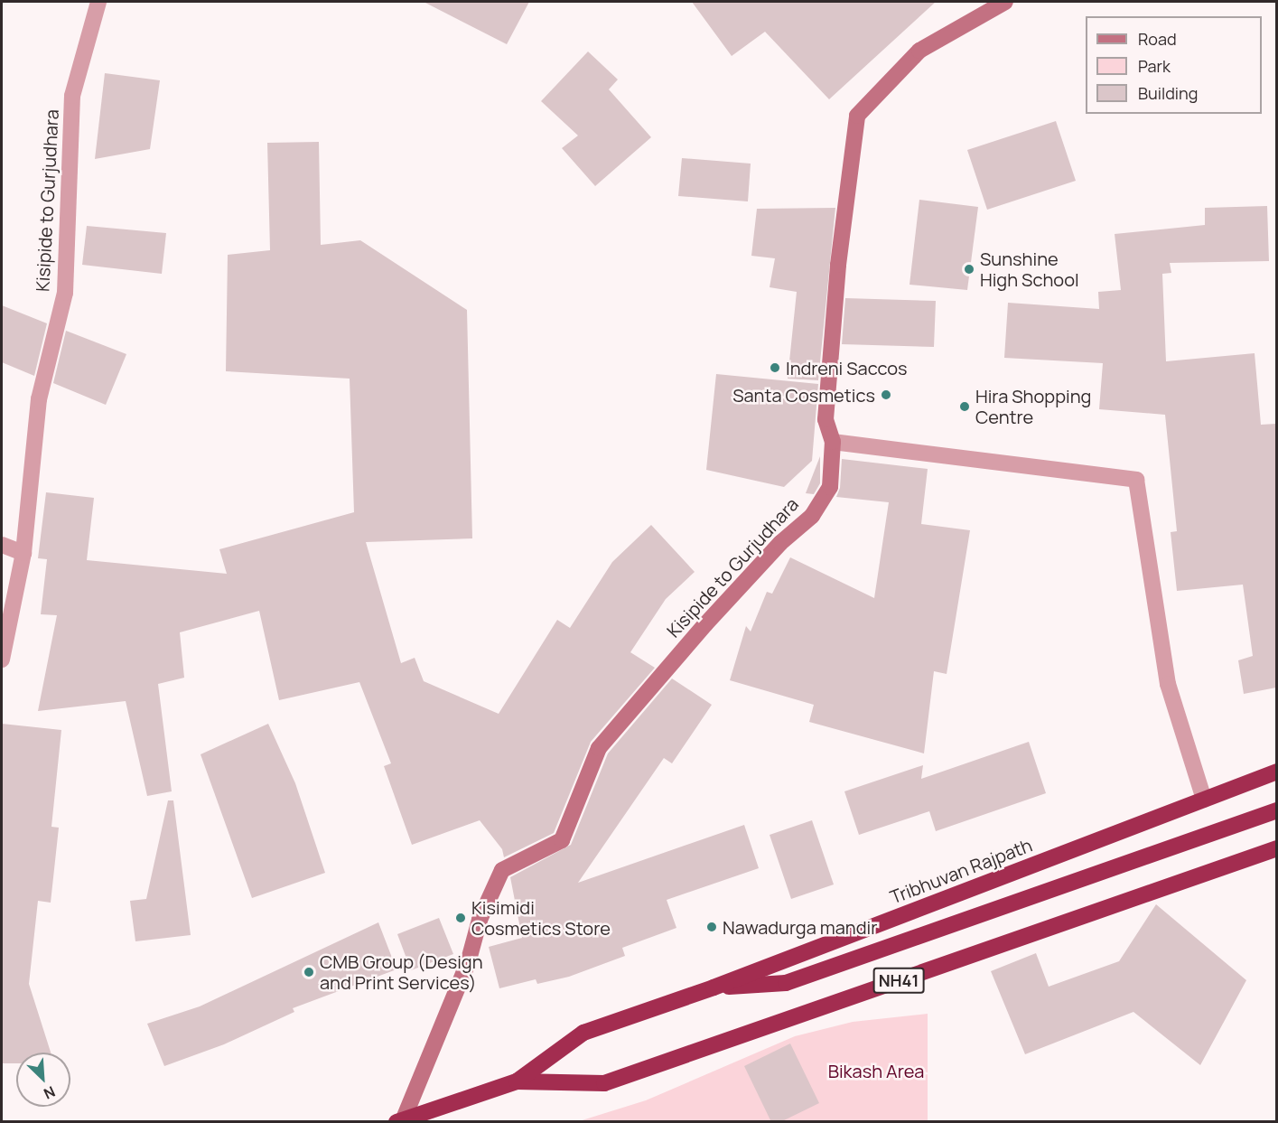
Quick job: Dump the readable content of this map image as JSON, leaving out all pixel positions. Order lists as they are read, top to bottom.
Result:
{
  "streets": {
    "highway": ["Tribhuvan Rajpath", "NH41"],
    "street": ["Kisipide to Gurjudhara"]
  },
  "crossings": [
    ["Kisipide to Gurjudhara", "Tribhuvan Rajpath"]
  ],
  "parks": ["Bikash Area"],
  "places": [
    "Sunshine High School",
    "Indreni Saccos",
    "Santa Cosmetics",
    "Hira Shopping Centre",
    "Kisimidi Cosmetics Store",
    "Nawadurga mandir",
    "CMB Group (Design and Print Services)"
  ],
  "legend": ["Road", "Park", "Building"],
  "north": "bottom right"
}
